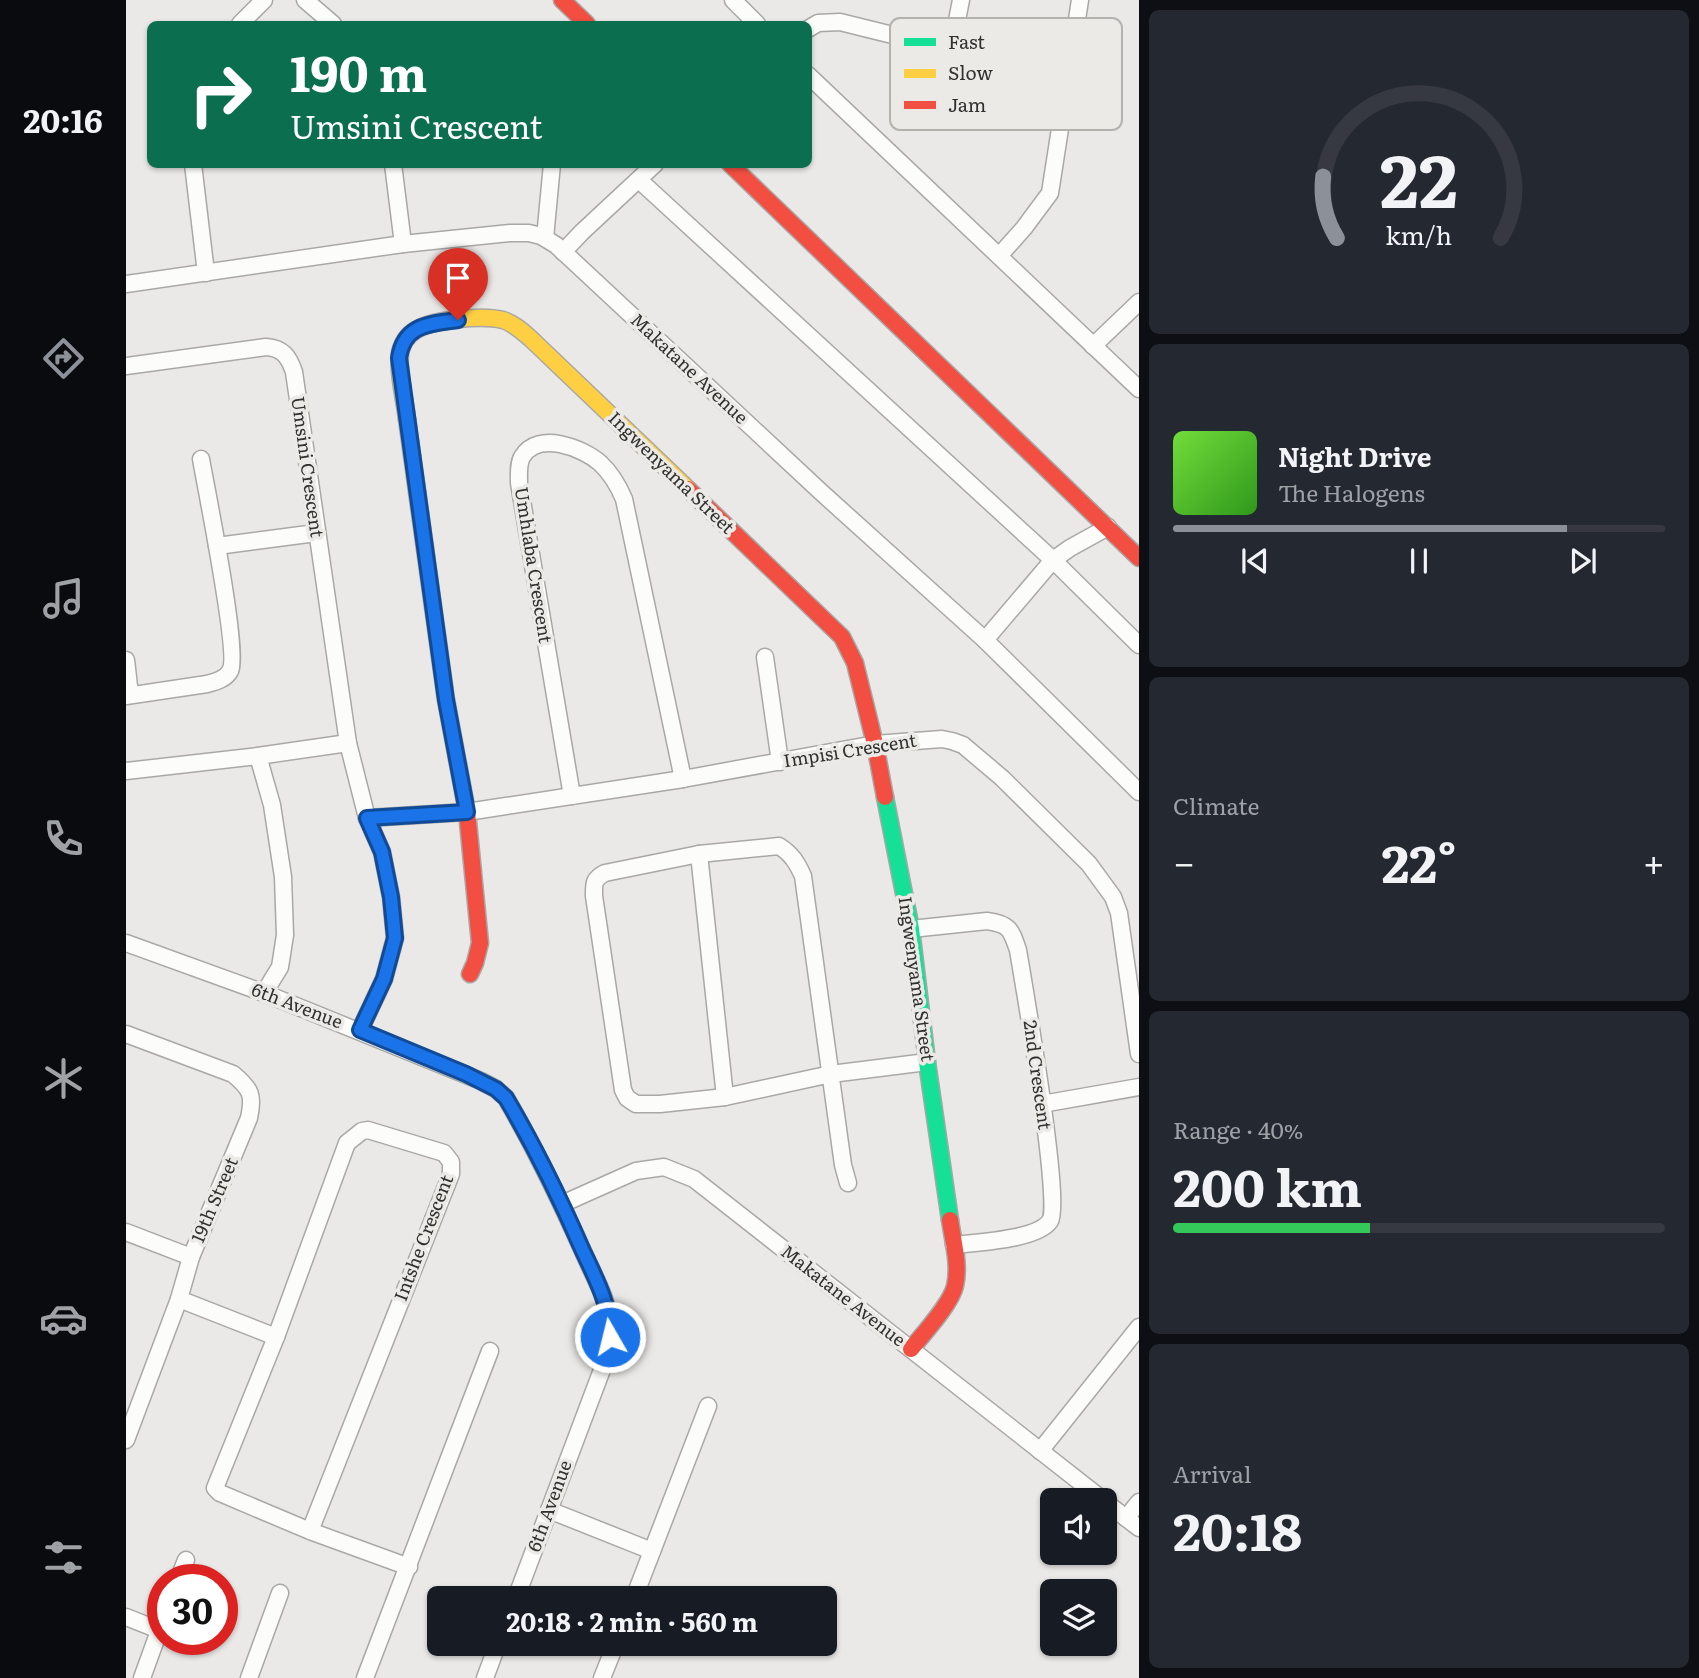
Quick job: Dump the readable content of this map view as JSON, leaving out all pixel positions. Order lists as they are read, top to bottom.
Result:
{
  "streets": {
    "street": [
      "Makatane Avenue",
      "Umsini Crescent",
      "Ingwenyama Street",
      "Umhlaba Crescent",
      "Impisi Crescent",
      "6th Avenue",
      "2nd Crescent",
      "19th Street",
      "Intshe Crescent"
    ]
  },
  "crossings": [
    ["Makatane Avenue", "Ingwenyama Street"],
    ["Makatane Avenue", "6th Avenue"],
    ["Umsini Crescent", "Impisi Crescent"],
    ["Umsini Crescent", "6th Avenue"],
    ["Ingwenyama Street", "Impisi Crescent"],
    ["Ingwenyama Street", "2nd Crescent"],
    ["Umhlaba Crescent", "Impisi Crescent"]
  ],
  "legend": ["Fast", "Slow", "Jam"],
  "page": {
    "tabs": "20:16",
    "turn": ["190 m", "Umsini Crescent"],
    "song": ["Night Drive", "The Halogens"],
    "tile": [
      "Climate",
      ["Range · 40%", "200 km"],
      ["Arrival", "20:18"]
    ],
    "heat": ["−", "22°", "+"],
    "limit": "30",
    "trip": "20:18 · 2 min · 560 m",
    "gauge": ["22", "km/h"]
  }
}
